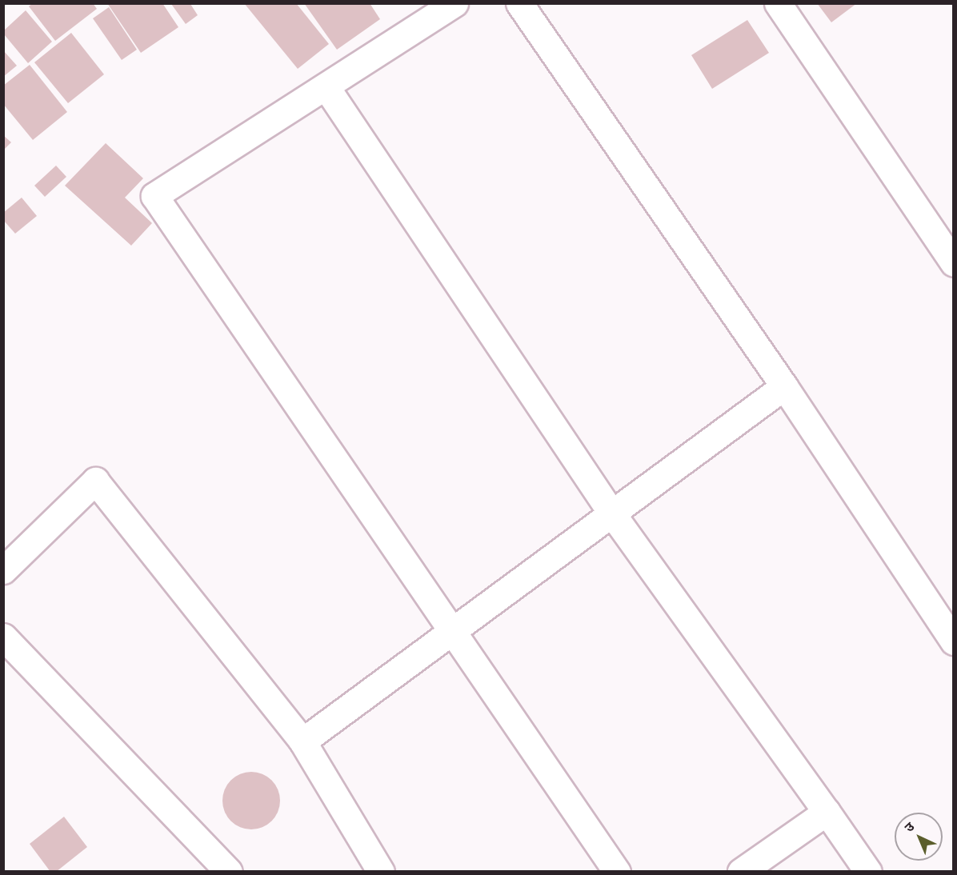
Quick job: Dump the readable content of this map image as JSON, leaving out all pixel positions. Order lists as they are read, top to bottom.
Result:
{
  "north": "top left"
}
